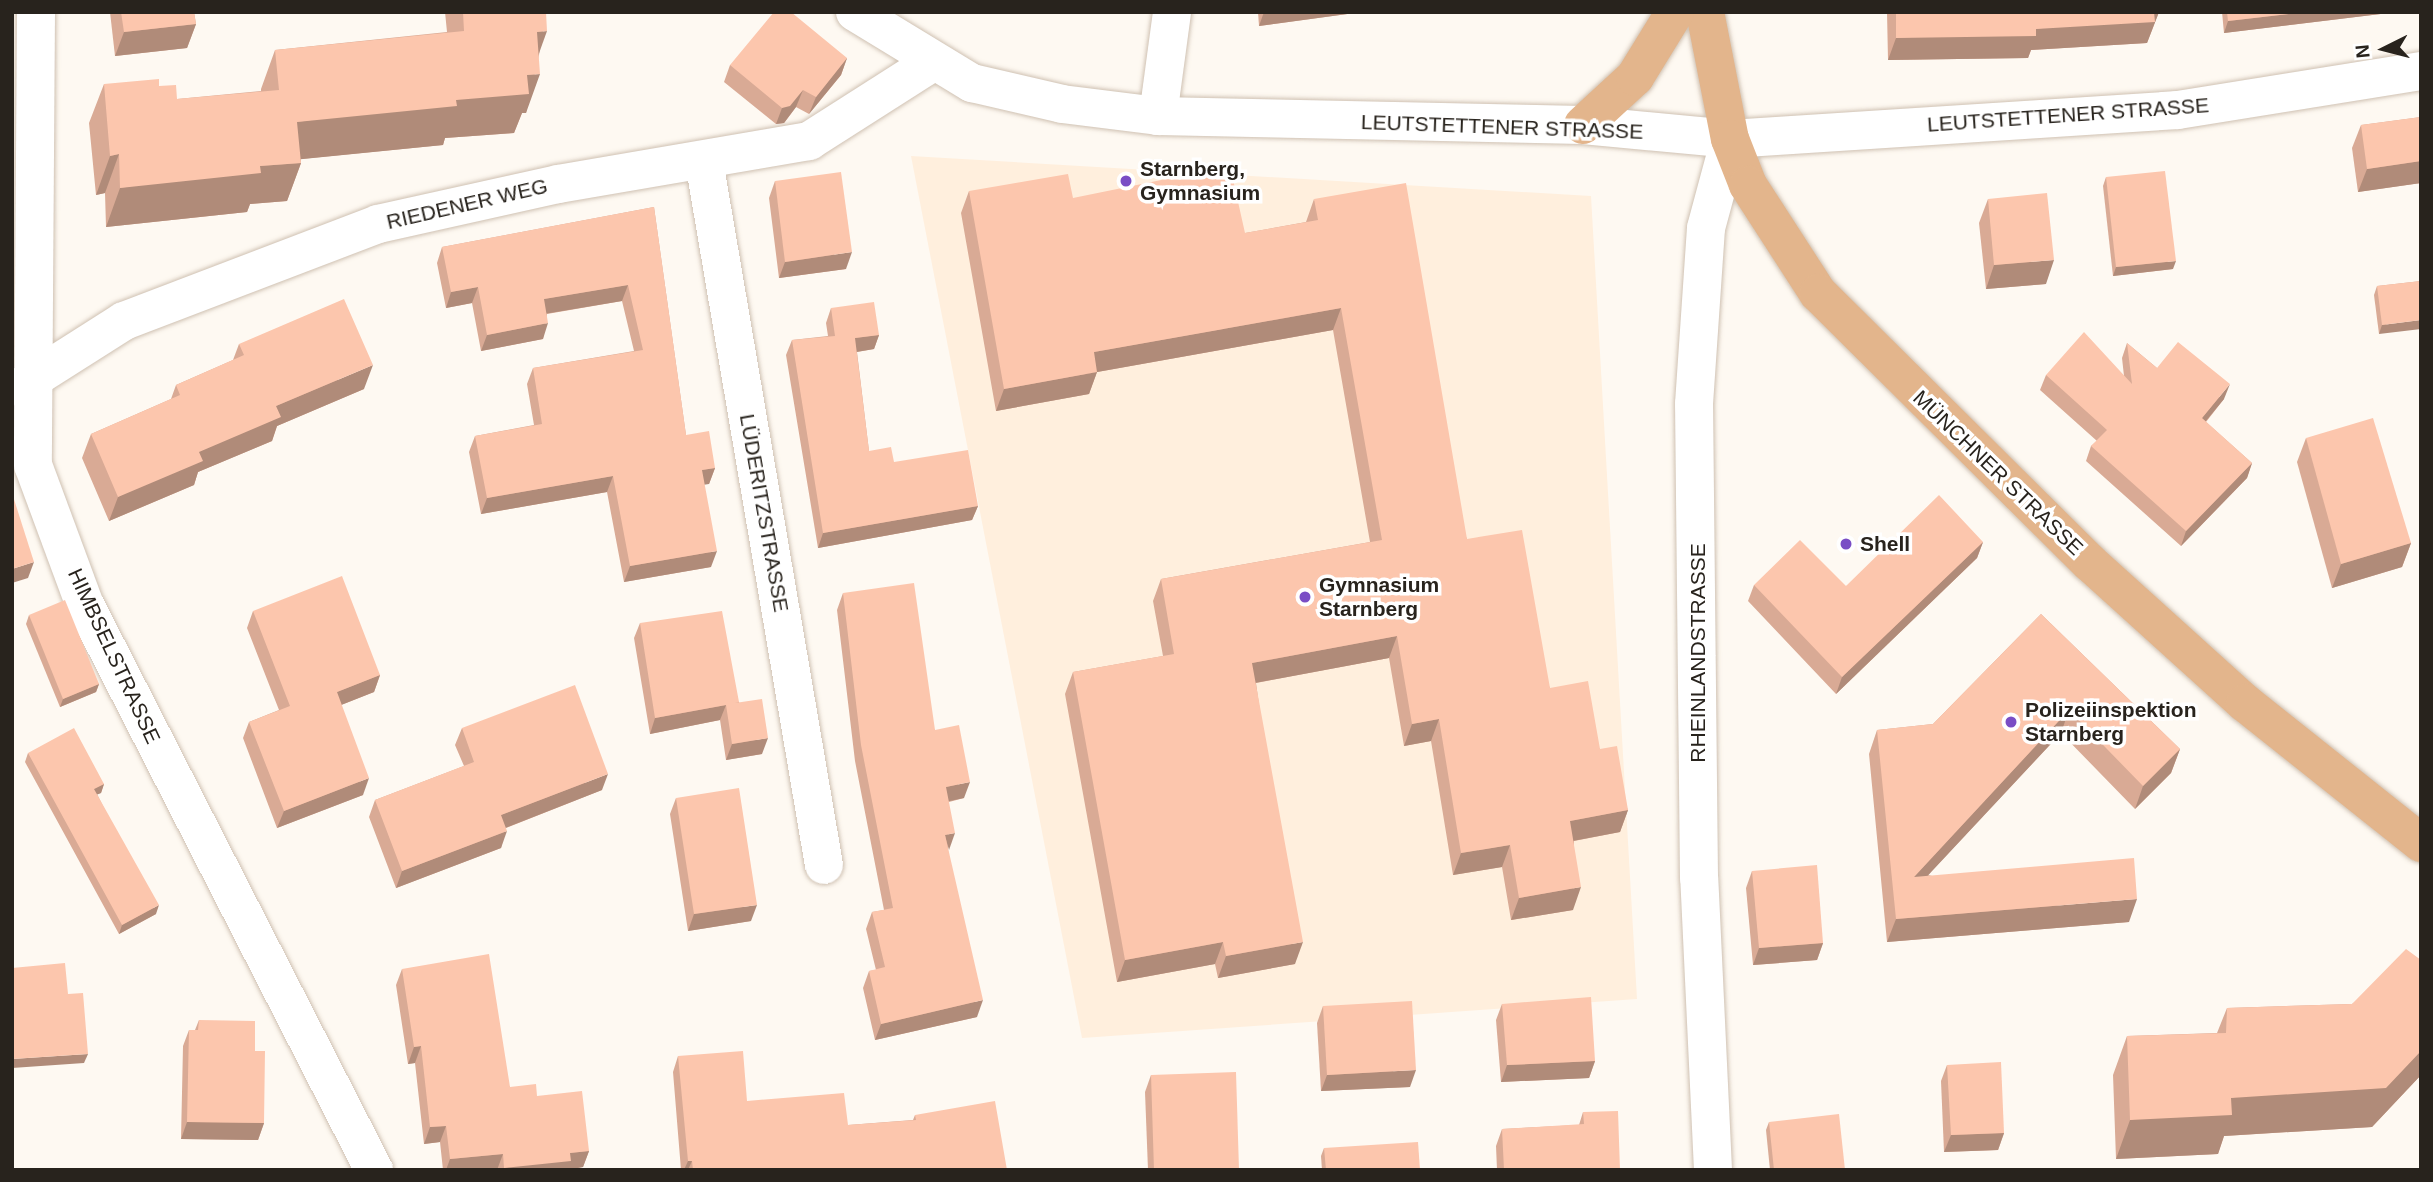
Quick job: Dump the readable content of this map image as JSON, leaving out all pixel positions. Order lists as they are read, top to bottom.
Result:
{
  "streets": {
    "main road": ["MÜNCHNER STRASSE"],
    "street": [
      "LEUTSTETTENER STRASSE",
      "RIEDENER WEG",
      "LÜDERITZSTRASSE",
      "RHEINLANDSTRASSE",
      "HIMBSELSTRASSE"
    ]
  },
  "crossings": [
    ["LEUTSTETTENER STRASSE", "RIEDENER WEG"],
    ["LEUTSTETTENER STRASSE", "MÜNCHNER STRASSE"],
    ["LEUTSTETTENER STRASSE", "RHEINLANDSTRASSE"],
    ["RIEDENER WEG", "LÜDERITZSTRASSE"],
    ["RIEDENER WEG", "HIMBSELSTRASSE"],
    ["MÜNCHNER STRASSE", "RHEINLANDSTRASSE"]
  ],
  "places": [
    "Starnberg, Gymnasium",
    "Shell",
    "Gymnasium Starnberg",
    "Polizeiinspektion Starnberg"
  ],
  "north": "left"
}
